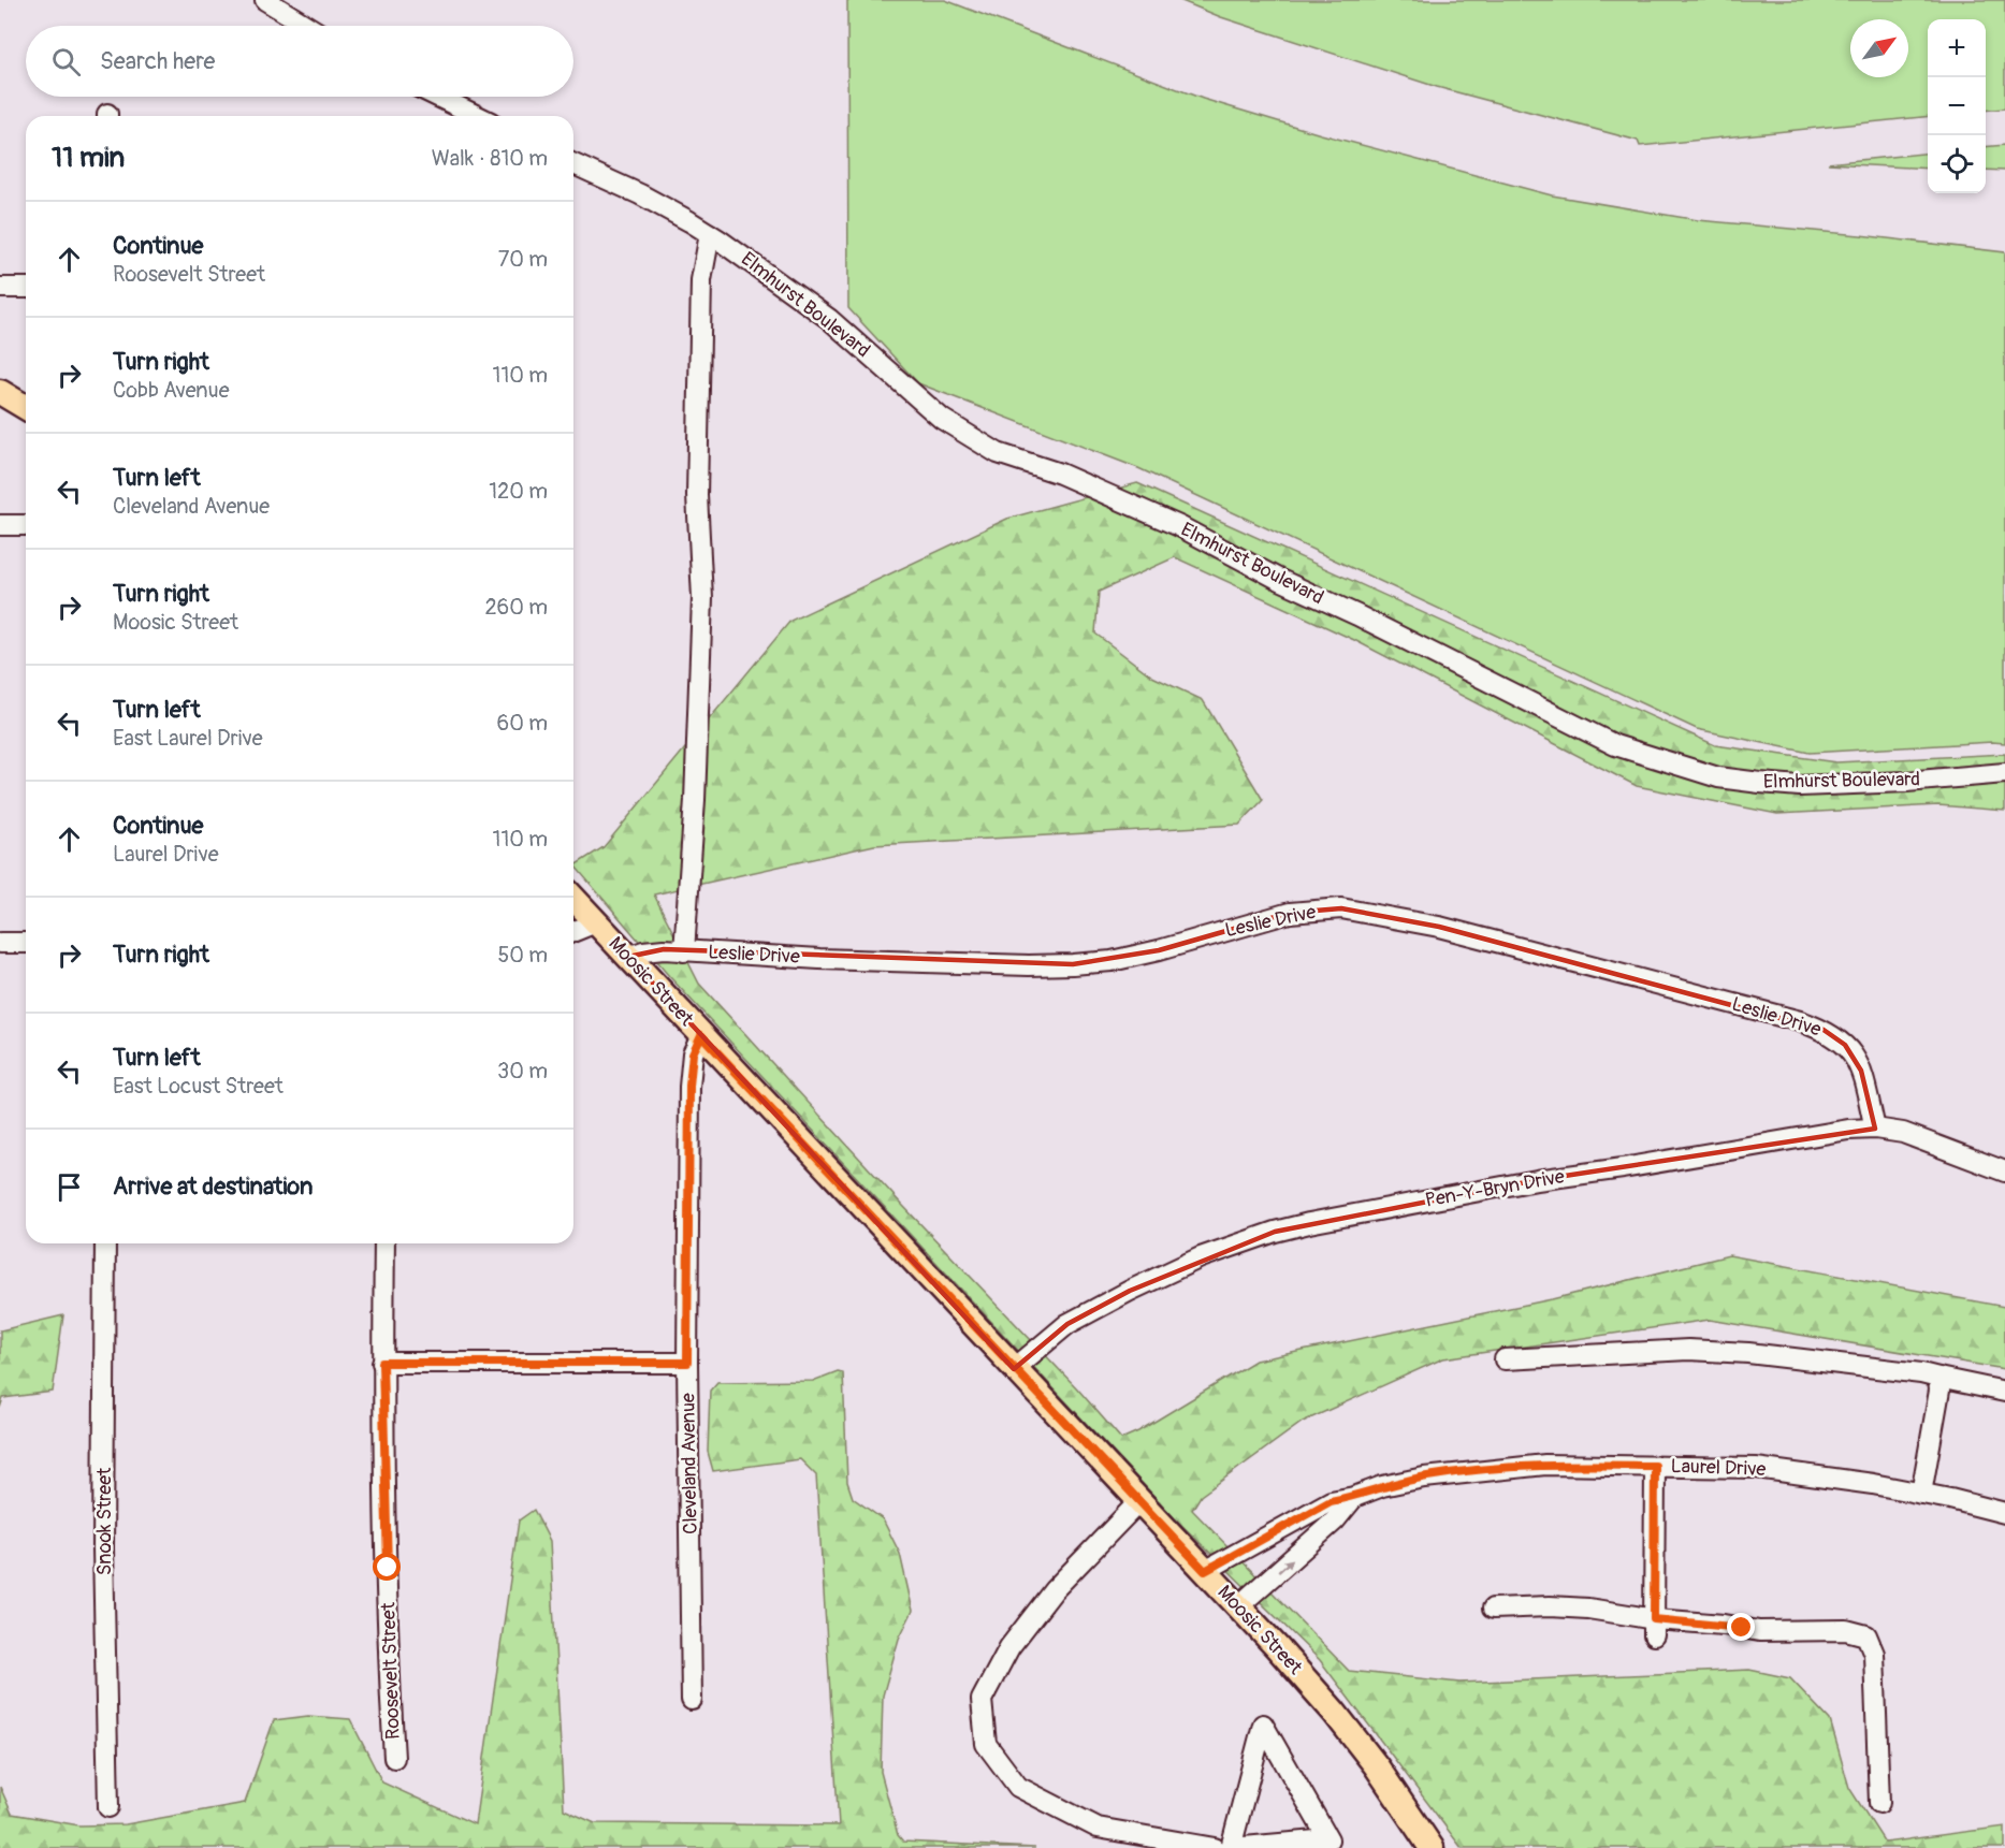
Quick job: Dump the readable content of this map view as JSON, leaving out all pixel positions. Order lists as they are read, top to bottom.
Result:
{
  "streets": {
    "main road": ["Moosic Street"],
    "street": [
      "Elmhurst Boulevard",
      "Leslie Drive",
      "Pen-Y-Bryn Drive",
      "Cleveland Avenue",
      "Laurel Drive",
      "Snook Street",
      "Roosevelt Street"
    ]
  },
  "crossings": [
    ["Leslie Drive", "Moosic Street"],
    ["Leslie Drive", "Pen-Y-Bryn Drive"],
    ["Moosic Street", "Pen-Y-Bryn Drive"],
    ["Moosic Street", "Cleveland Avenue"],
    ["Moosic Street", "Laurel Drive"]
  ],
  "north": "top right",
  "page": {
    "map_buttons": ["+", "−"],
    "search": "Search here",
    "heading": ["11 min", "Walk · 810 m"],
    "list": [
      ["Continue", "Roosevelt Street", "70 m"],
      ["Turn right", "Cobb Avenue", "110 m"],
      ["Turn left", "Cleveland Avenue", "120 m"],
      ["Turn right", "Moosic Street", "260 m"],
      ["Turn left", "East Laurel Drive", "60 m"],
      ["Continue", "Laurel Drive", "110 m"],
      ["Turn right", "50 m"],
      ["Turn left", "East Locust Street", "30 m"],
      "Arrive at destination"
    ]
  }
}
